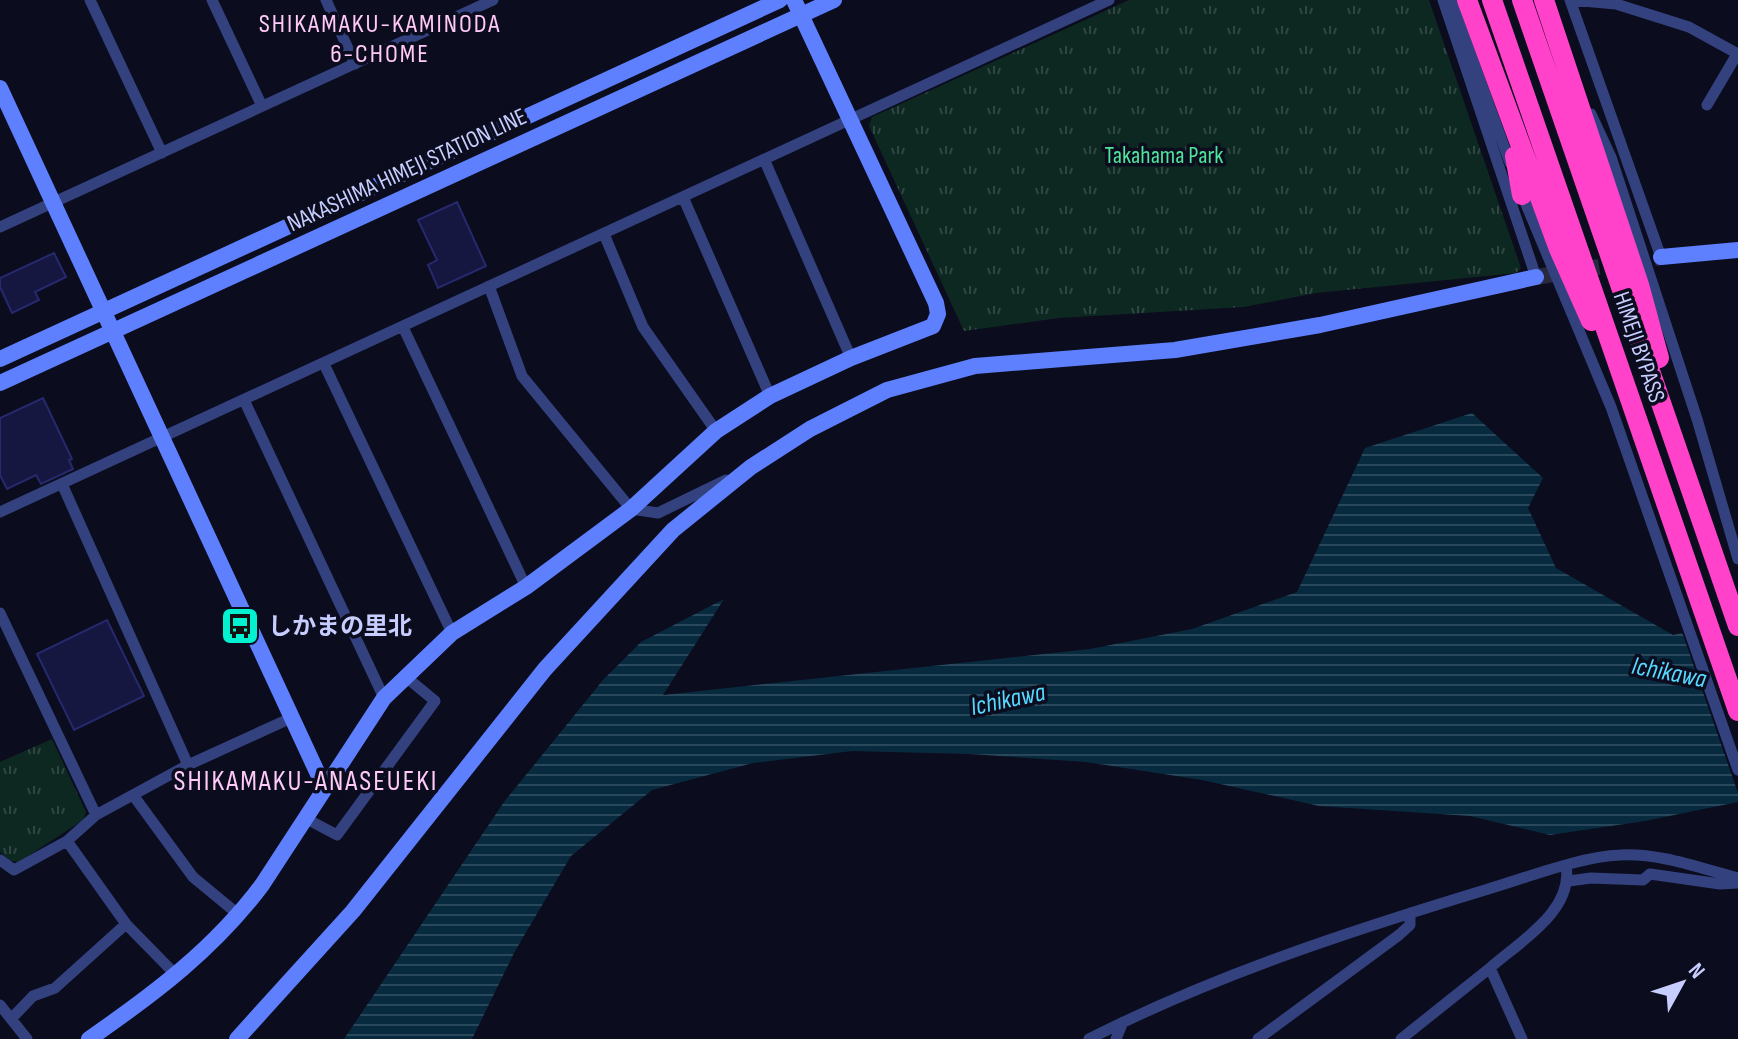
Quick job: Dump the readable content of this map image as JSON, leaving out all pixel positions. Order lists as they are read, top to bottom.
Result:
{
  "streets": {
    "highway": ["HIMEJI BYPASS"],
    "street": ["NAKASHIMA HIMEJI STATION LINE"]
  },
  "districts": ["SHIKAMAKU-KAMINODA 6-CHOME", "SHIKAMAKU-ANASEUEKI"],
  "water": ["Ichikawa"],
  "parks": ["Takahama Park"],
  "places": {
    "bus stop": ["しかまの里北"]
  },
  "north": "top right"
}
